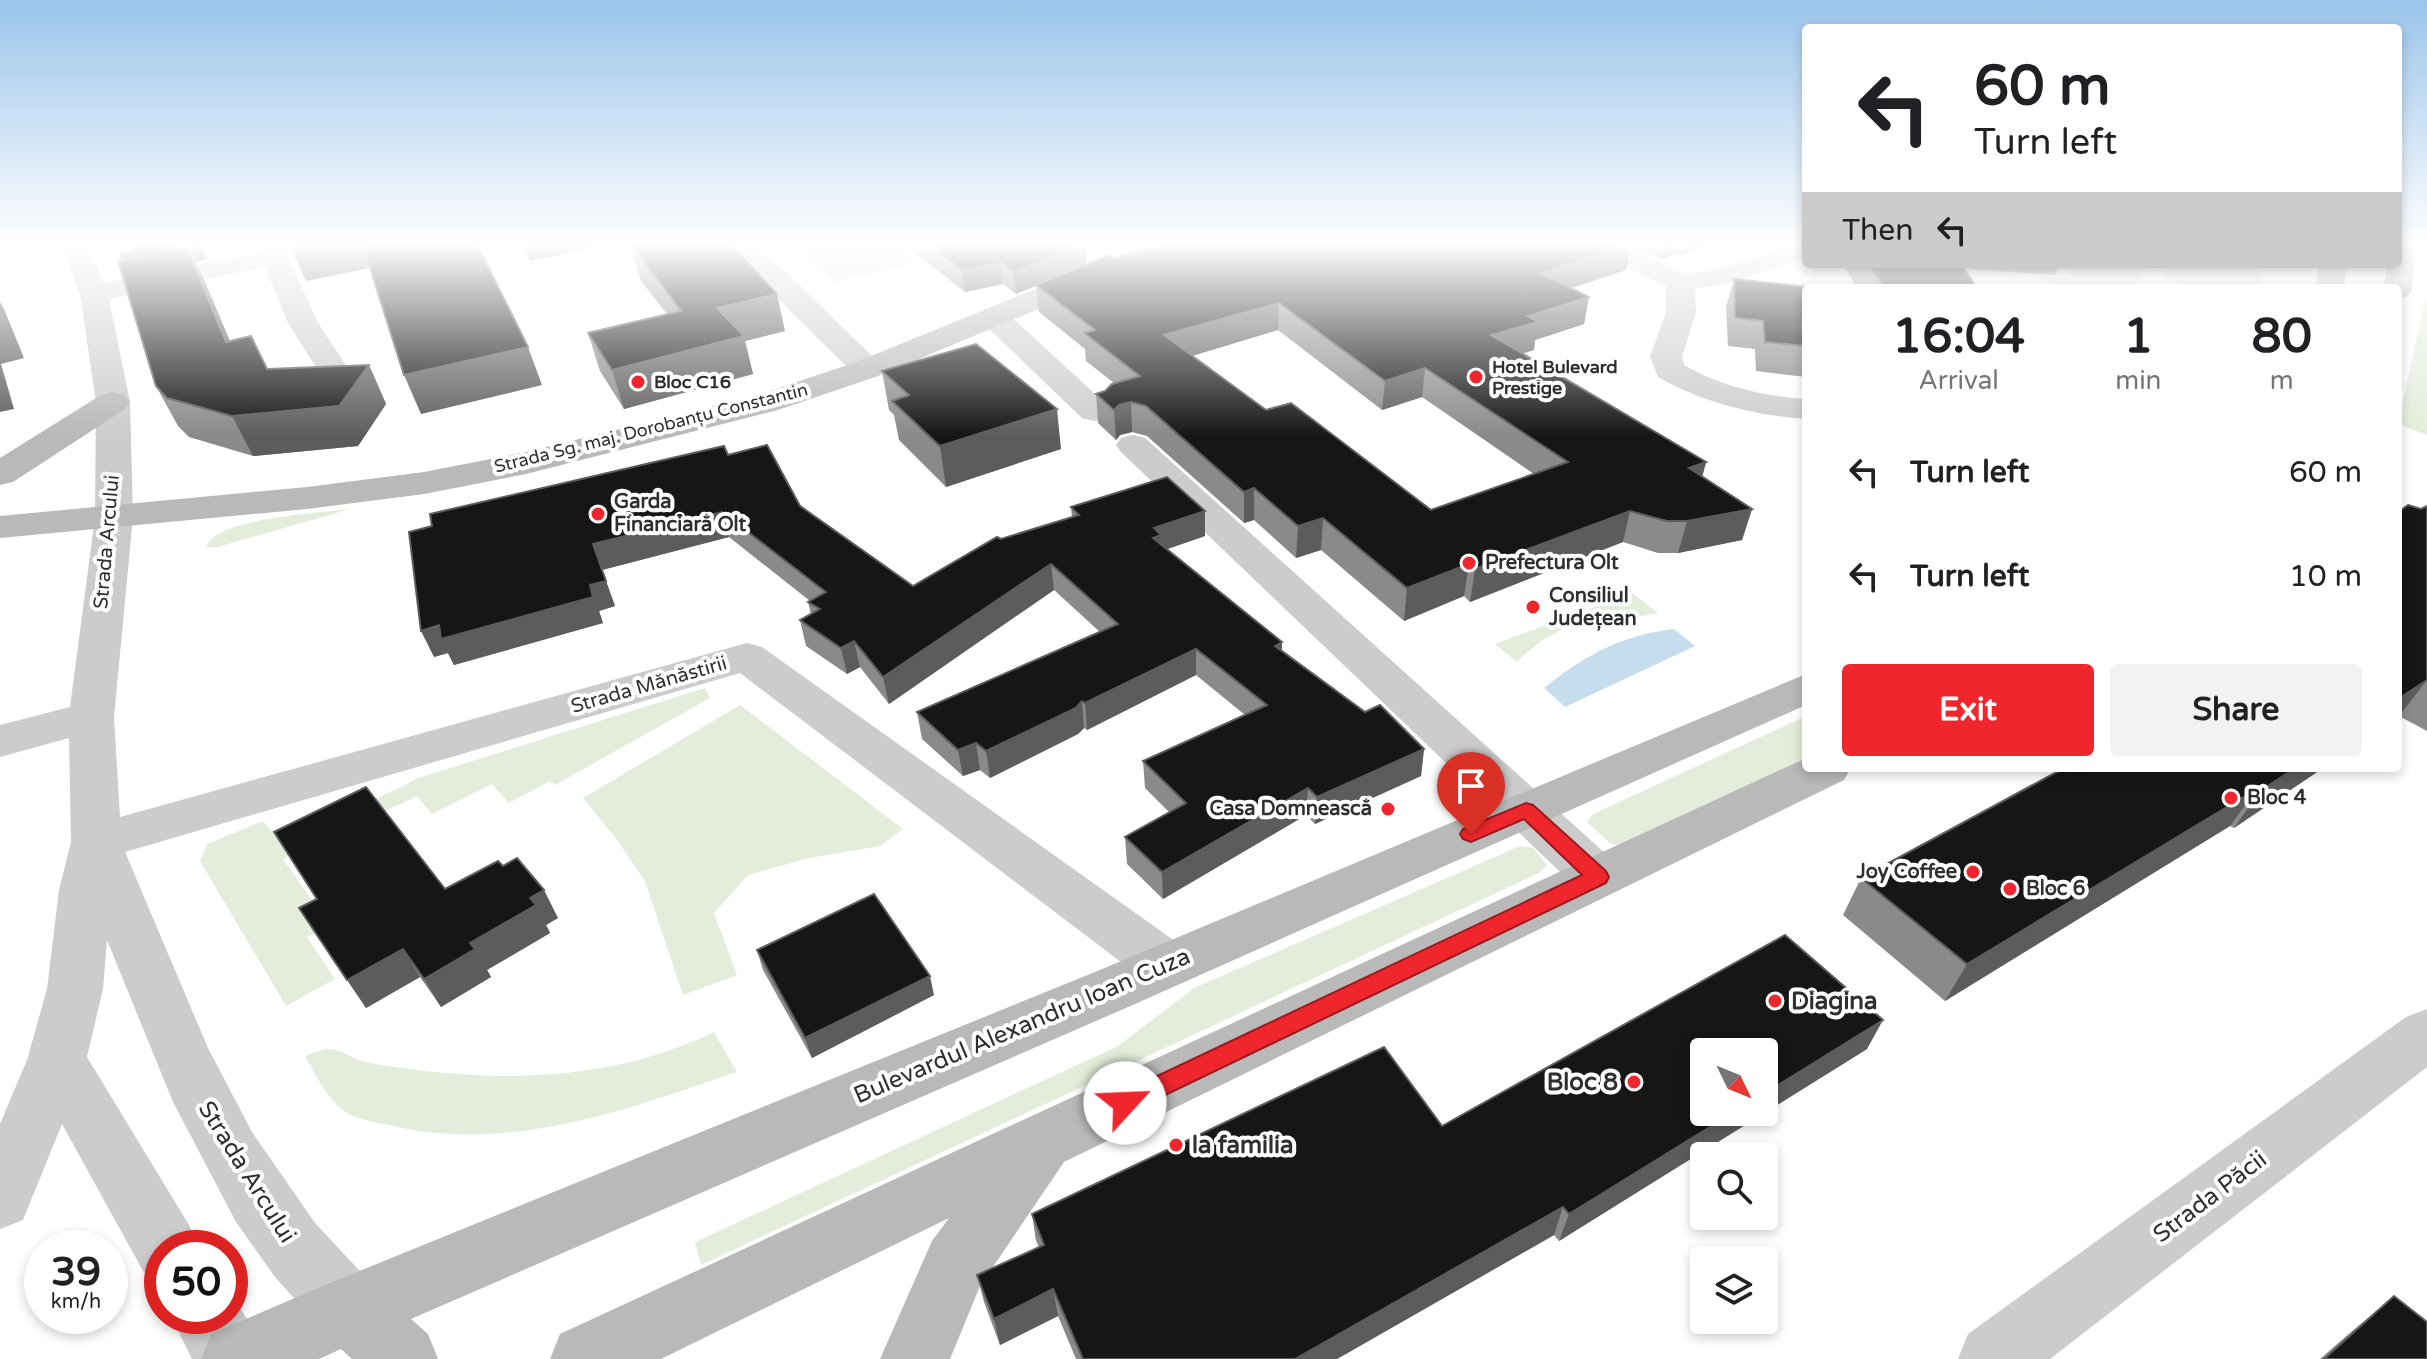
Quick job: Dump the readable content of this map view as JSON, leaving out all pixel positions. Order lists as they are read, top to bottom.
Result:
{
  "streets": {
    "main road": ["Strada Sg. maj. Dorobanțu Constantin", "Bulevardul Alexandru Ioan Cuza"],
    "street": ["Strada Arcului", "Strada Mănăstirii", "Strada Păcii"]
  },
  "crossings": [
    ["Strada Sg. maj. Dorobanțu Constantin", "Strada Arcului"],
    ["Strada Arcului", "Strada Mănăstirii"],
    ["Strada Arcului", "Bulevardul Alexandru Ioan Cuza"],
    ["Strada Mănăstirii", "Bulevardul Alexandru Ioan Cuza"]
  ],
  "places": [
    "Hotel Bulevard Prestige",
    "Bloc C16",
    "Garda Financiară Olt",
    "Prefectura Olt",
    "Consiliul Județean",
    "Bloc 4",
    "Casa Domnească",
    "Joy Coffee",
    "Bloc 6",
    "Diagina",
    "Bloc 8",
    "la familia"
  ],
  "north": "bottom right",
  "page": {
    "turn": ["60 m", "Turn left"],
    "then": "Then",
    "eta": [
      "16:04",
      "Arrival",
      "1",
      "min",
      "80",
      "m"
    ],
    "list": [
      {
        "name": "Turn left",
        "value": "60 m"
      },
      {
        "name": "Turn left",
        "value": "10 m"
      }
    ],
    "buttons": ["Exit", "Share"],
    "speed": "39 km/h",
    "limit": "50"
  }
}
